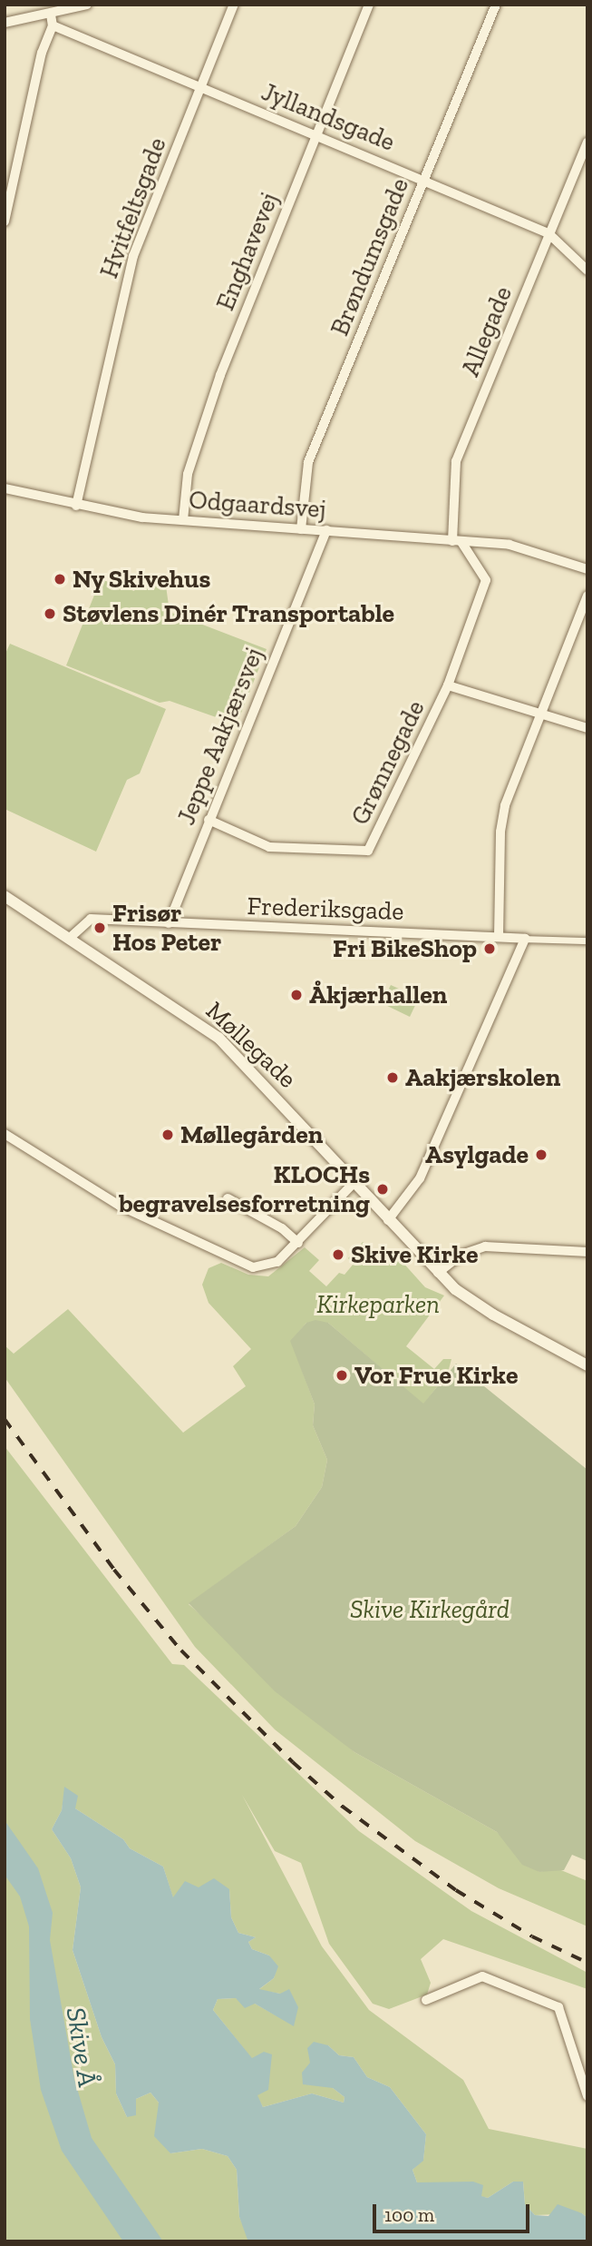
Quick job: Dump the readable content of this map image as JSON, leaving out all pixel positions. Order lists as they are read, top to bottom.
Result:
{
  "streets": {
    "street": [
      "Jyllandsgade",
      "Hvitfeltsgade",
      "Enghavevej",
      "Brøndumsgade",
      "Allegade",
      "Odgaardsvej",
      "Jeppe Aakjærsvej",
      "Grønnegade",
      "Frederiksgade",
      "Møllegade"
    ]
  },
  "crossings": [
    ["Jyllandsgade", "Hvitfeltsgade"],
    ["Jyllandsgade", "Enghavevej"],
    ["Jyllandsgade", "Brøndumsgade"],
    ["Jyllandsgade", "Allegade"],
    ["Hvitfeltsgade", "Odgaardsvej"],
    ["Enghavevej", "Odgaardsvej"],
    ["Brøndumsgade", "Odgaardsvej"],
    ["Allegade", "Odgaardsvej"],
    ["Allegade", "Grønnegade"],
    ["Odgaardsvej", "Jeppe Aakjærsvej"],
    ["Odgaardsvej", "Grønnegade"],
    ["Jeppe Aakjærsvej", "Grønnegade"],
    ["Jeppe Aakjærsvej", "Frederiksgade"],
    ["Frederiksgade", "Møllegade"]
  ],
  "water": ["Skive Å"],
  "parks": ["Kirkeparken", "Skive Kirkegård"],
  "places": [
    "Ny Skivehus",
    "Støvlens Dinér Transportable",
    "Frisør Hos Peter",
    "Fri BikeShop",
    "Åkjærhallen",
    "Aakjærskolen",
    "Møllegården",
    "Asylgade",
    "KLOCHs begravelsesforretning",
    "Skive Kirke",
    "Vor Frue Kirke"
  ],
  "scale_bar": "100 m"
}
